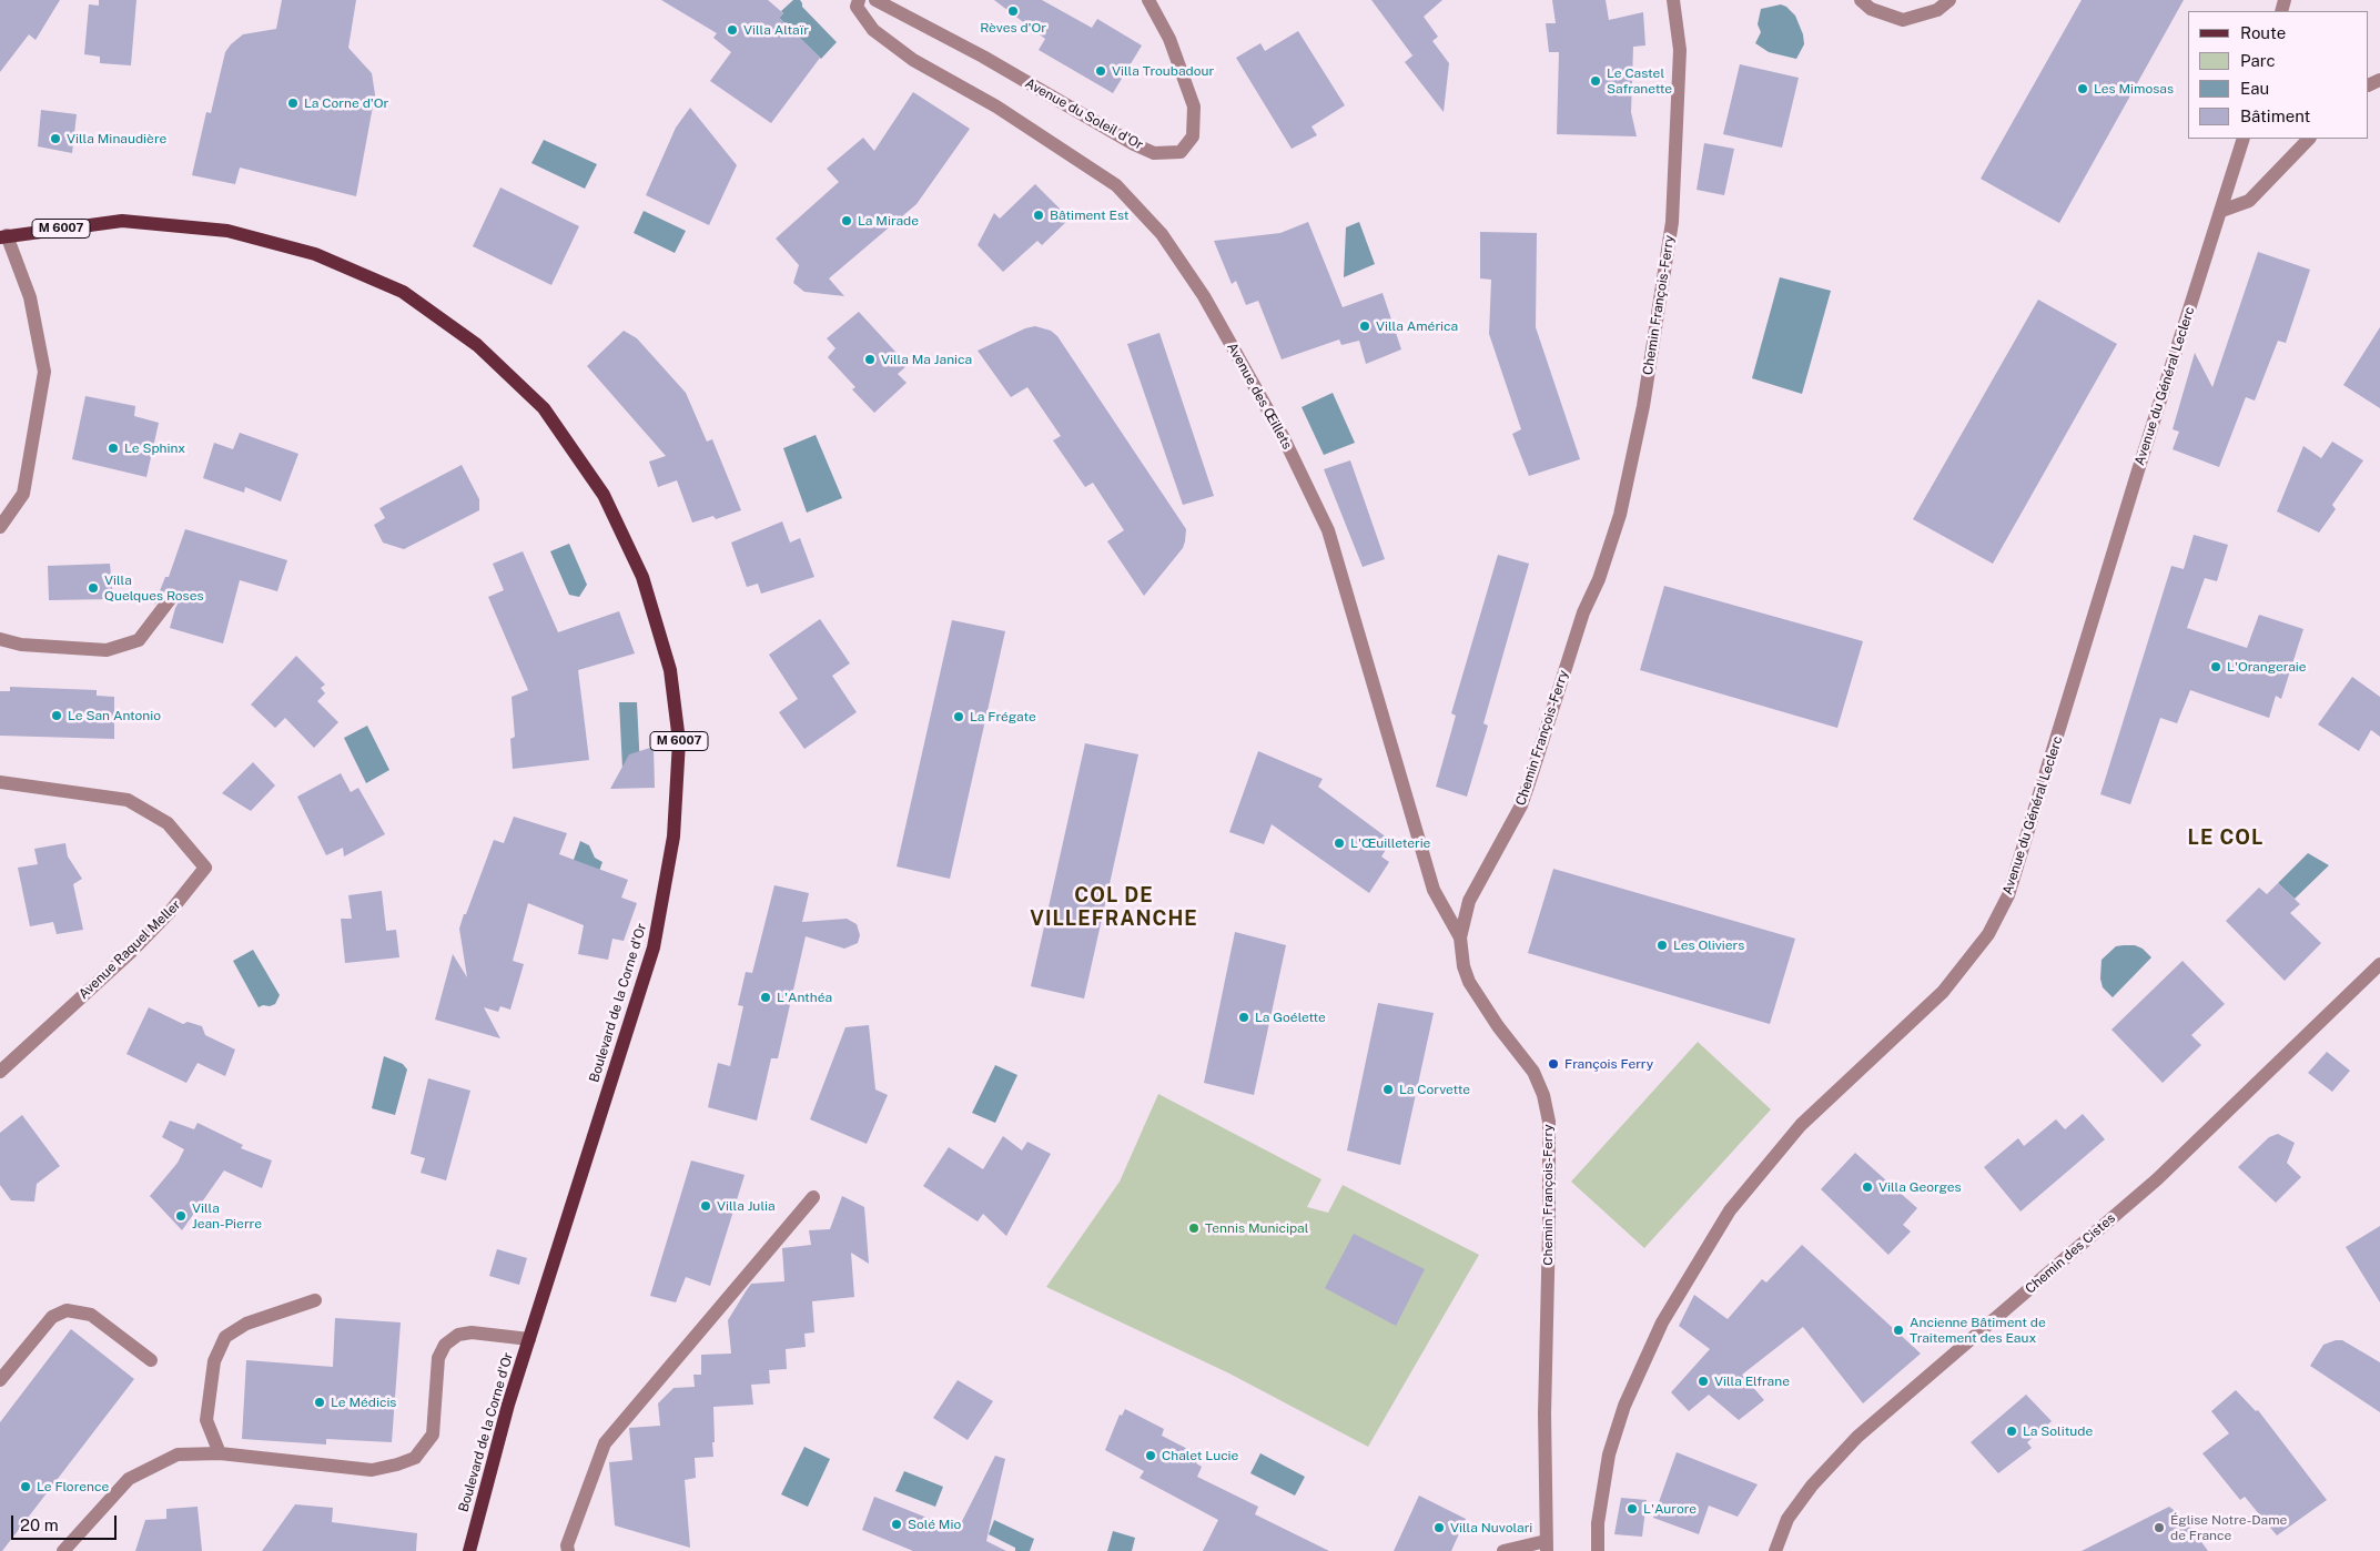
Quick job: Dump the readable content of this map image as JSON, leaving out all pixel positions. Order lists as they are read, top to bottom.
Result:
{
  "streets": {
    "main road": ["M 6007", "Boulevard de la Corne d'Or"],
    "street": [
      "Avenue du Soleil d'Or",
      "Chemin François-Ferry",
      "Avenue du Général Leclerc",
      "Avenue des Œillets",
      "Avenue Raquel Meller",
      "Chemin des Cistes"
    ]
  },
  "crossings": [
    ["Chemin François-Ferry", "Avenue des Œillets"]
  ],
  "districts": ["LE COL", "COL DE VILLEFRANCHE"],
  "places": [
    "Rèves d'Or",
    "Villa Altaïr",
    "Villa Troubadour",
    "Le Castel Safranette",
    "Les Mimosas",
    "La Corne d'Or",
    "Villa Minaudière",
    "Bâtiment Est",
    "La Mirade",
    "Villa América",
    "Villa Ma Janica",
    "Le Sphinx",
    "Villa Quelques Roses",
    "L'Orangeraie",
    "Le San Antonio",
    "La Frégate",
    "L'Œuilleterie",
    "Les Oliviers",
    "L'Anthéa",
    "La Goélette",
    "François Ferry",
    "La Corvette",
    "Villa Georges",
    "Villa Julia",
    "Villa Jean-Pierre",
    "Tennis Municipal",
    "Ancienne Bâtiment de Traitement des Eaux",
    "Villa Elfrane",
    "Le Médicis",
    "La Solitude",
    "Chalet Lucie",
    "Le Florence",
    "L'Aurore",
    "Solé Mio",
    "Villa Nuvolari",
    "Église Notre-Dame de France"
  ],
  "legend": [
    "Route",
    "Parc",
    "Eau",
    "Bâtiment"
  ],
  "scale_bar": "20 m"
}
